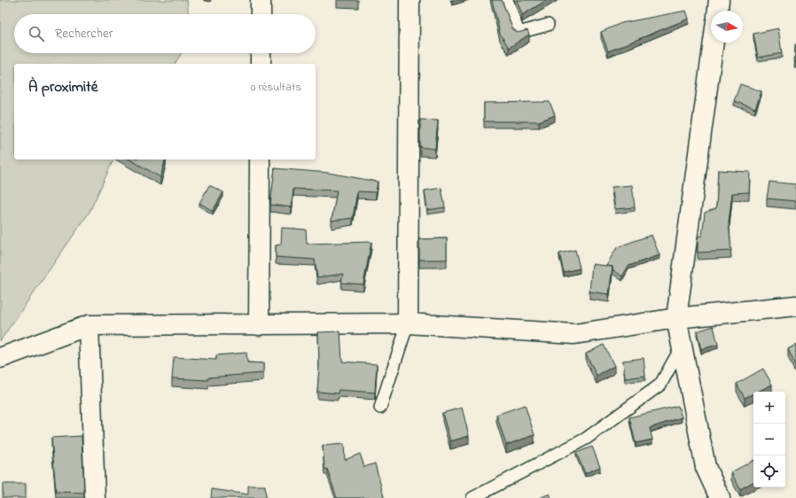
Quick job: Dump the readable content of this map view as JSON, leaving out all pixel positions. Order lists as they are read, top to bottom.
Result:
{
  "north": "right",
  "page": {
    "search": "Rechercher",
    "heading": ["À proximité", "0 résultats"],
    "map_buttons": ["+", "−"]
  }
}
